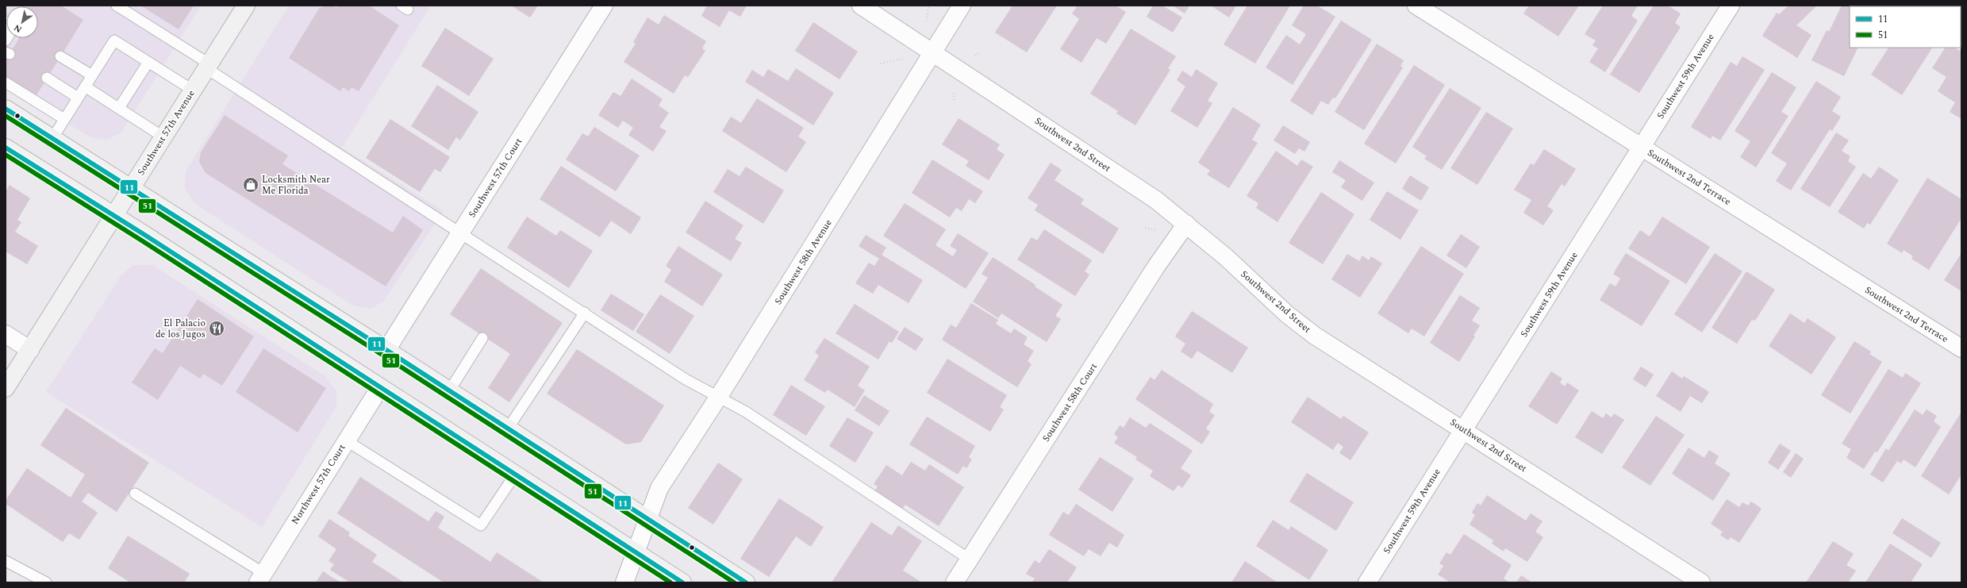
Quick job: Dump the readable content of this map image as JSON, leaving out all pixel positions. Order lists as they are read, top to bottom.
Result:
{
  "streets": {
    "main road": ["Southwest 57th Avenue"],
    "street": [
      "Southwest 59th Avenue",
      "Southwest 2nd Street",
      "Southwest 2nd Terrace",
      "Southwest 57th Court",
      "Southwest 58th Avenue",
      "Southwest 58th Court",
      "Northwest 57th Court"
    ]
  },
  "crossings": [
    ["Southwest 59th Avenue", "Southwest 2nd Street"],
    ["Southwest 59th Avenue", "Southwest 2nd Terrace"],
    ["Southwest 2nd Street", "Southwest 58th Avenue"],
    ["Southwest 2nd Street", "Southwest 58th Court"]
  ],
  "places": {
    "shop": ["Locksmith Near Me Florida"],
    "restaurant": ["El Palacio de los Jugos"]
  },
  "lines": ["transit line 11", "transit line 51"],
  "legend": ["11", "51"],
  "north": "bottom left"
}
